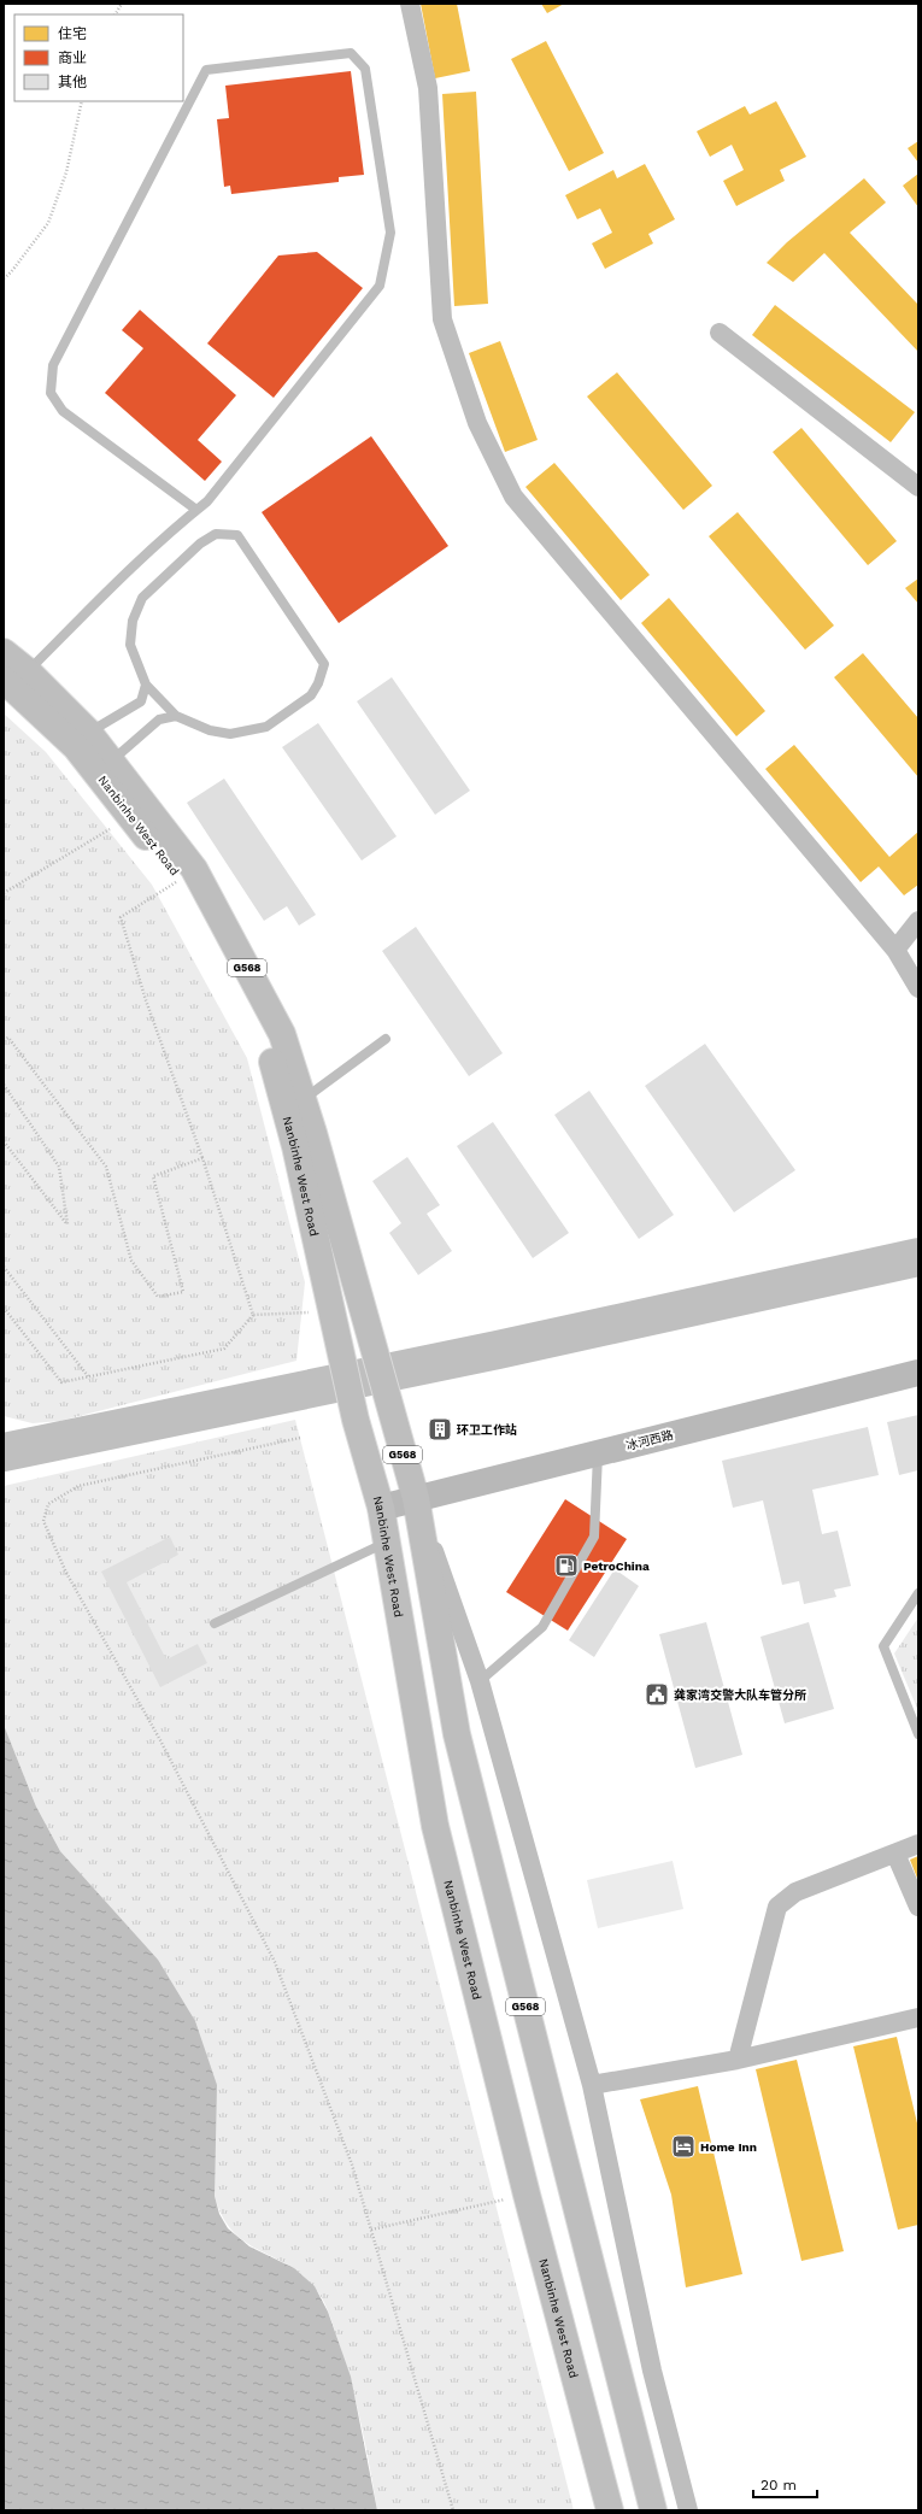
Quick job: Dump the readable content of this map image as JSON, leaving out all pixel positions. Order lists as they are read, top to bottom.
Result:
{
  "streets": {
    "highway": ["Nanbinhe West Road", "G568"],
    "main road": ["冰河西路"]
  },
  "crossings": [
    ["Nanbinhe West Road", "冰河西路"]
  ],
  "places": {
    "building": ["环卫工作站"],
    "fuel station": ["PetroChina"],
    "public building": ["龚家湾交警大队车管分所"],
    "hotel": ["Home Inn"]
  },
  "legend": ["住宅", "商业", "其他"],
  "scale_bar": "20 m"
}
